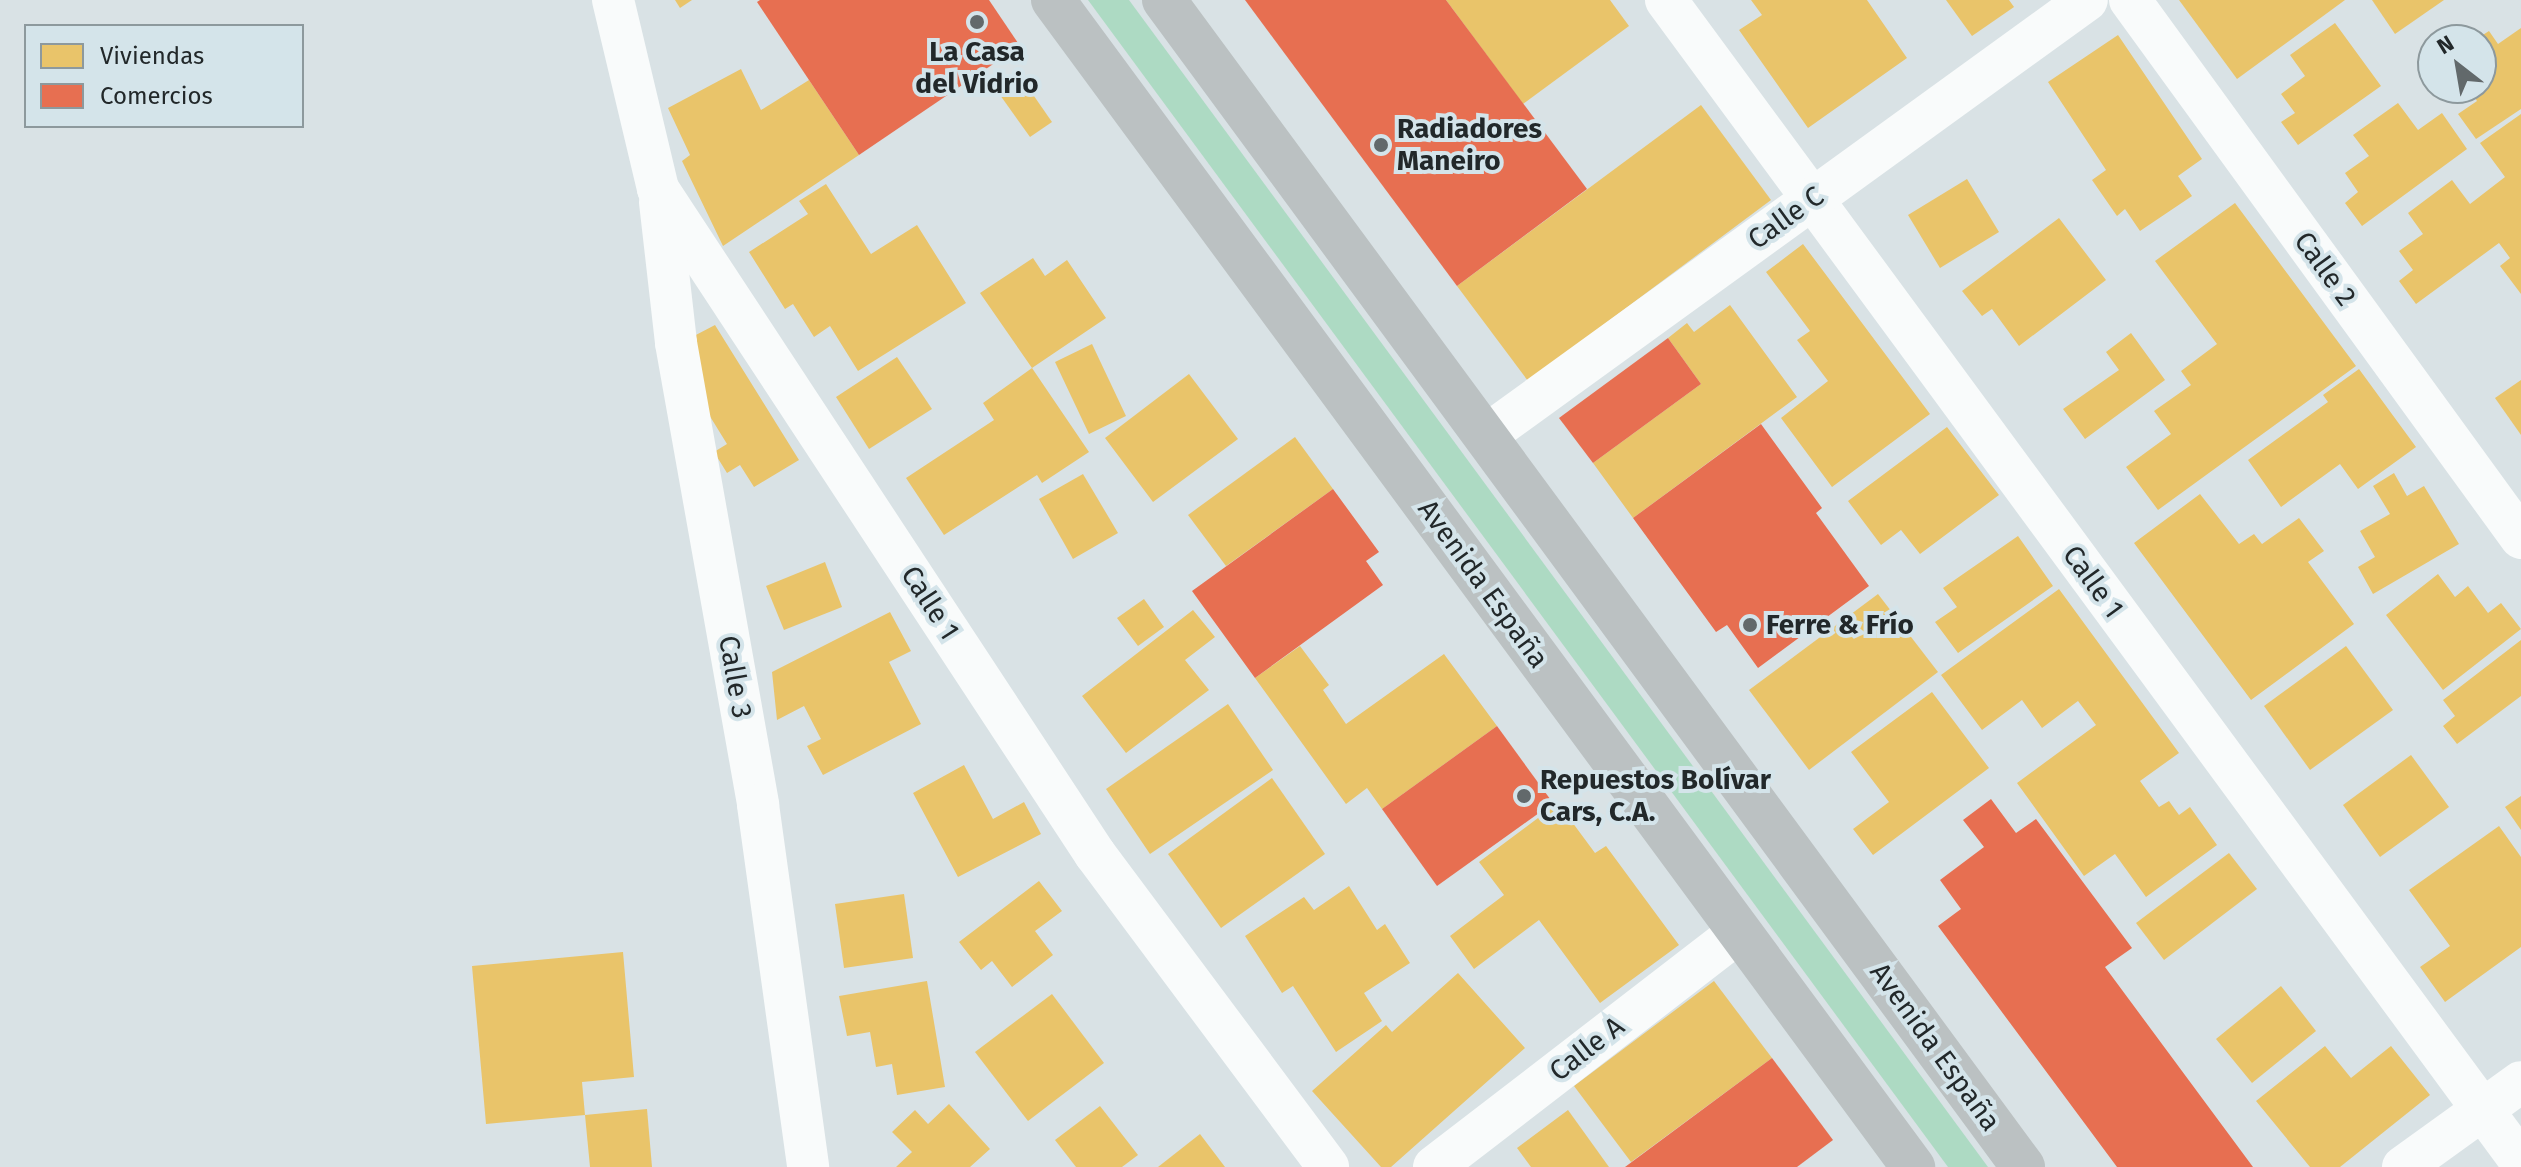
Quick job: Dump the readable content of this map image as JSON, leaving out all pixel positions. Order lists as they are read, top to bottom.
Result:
{
  "streets": {
    "main road": ["Avenida España"],
    "street": [
      "Calle C",
      "Calle 2",
      "Calle 1",
      "Calle 3",
      "Calle A"
    ]
  },
  "crossings": [
    ["Calle C", "Calle 1"],
    ["Calle C", "Avenida España"],
    ["Calle 1", "Calle 3"],
    ["Avenida España", "Calle A"]
  ],
  "places": [
    "La Casa del Vidrio",
    "Radiadores Maneiro",
    "Ferre & Frío",
    "Repuestos Bolívar Cars, C.A."
  ],
  "legend": ["Viviendas", "Comercios"],
  "north": "top left"
}
